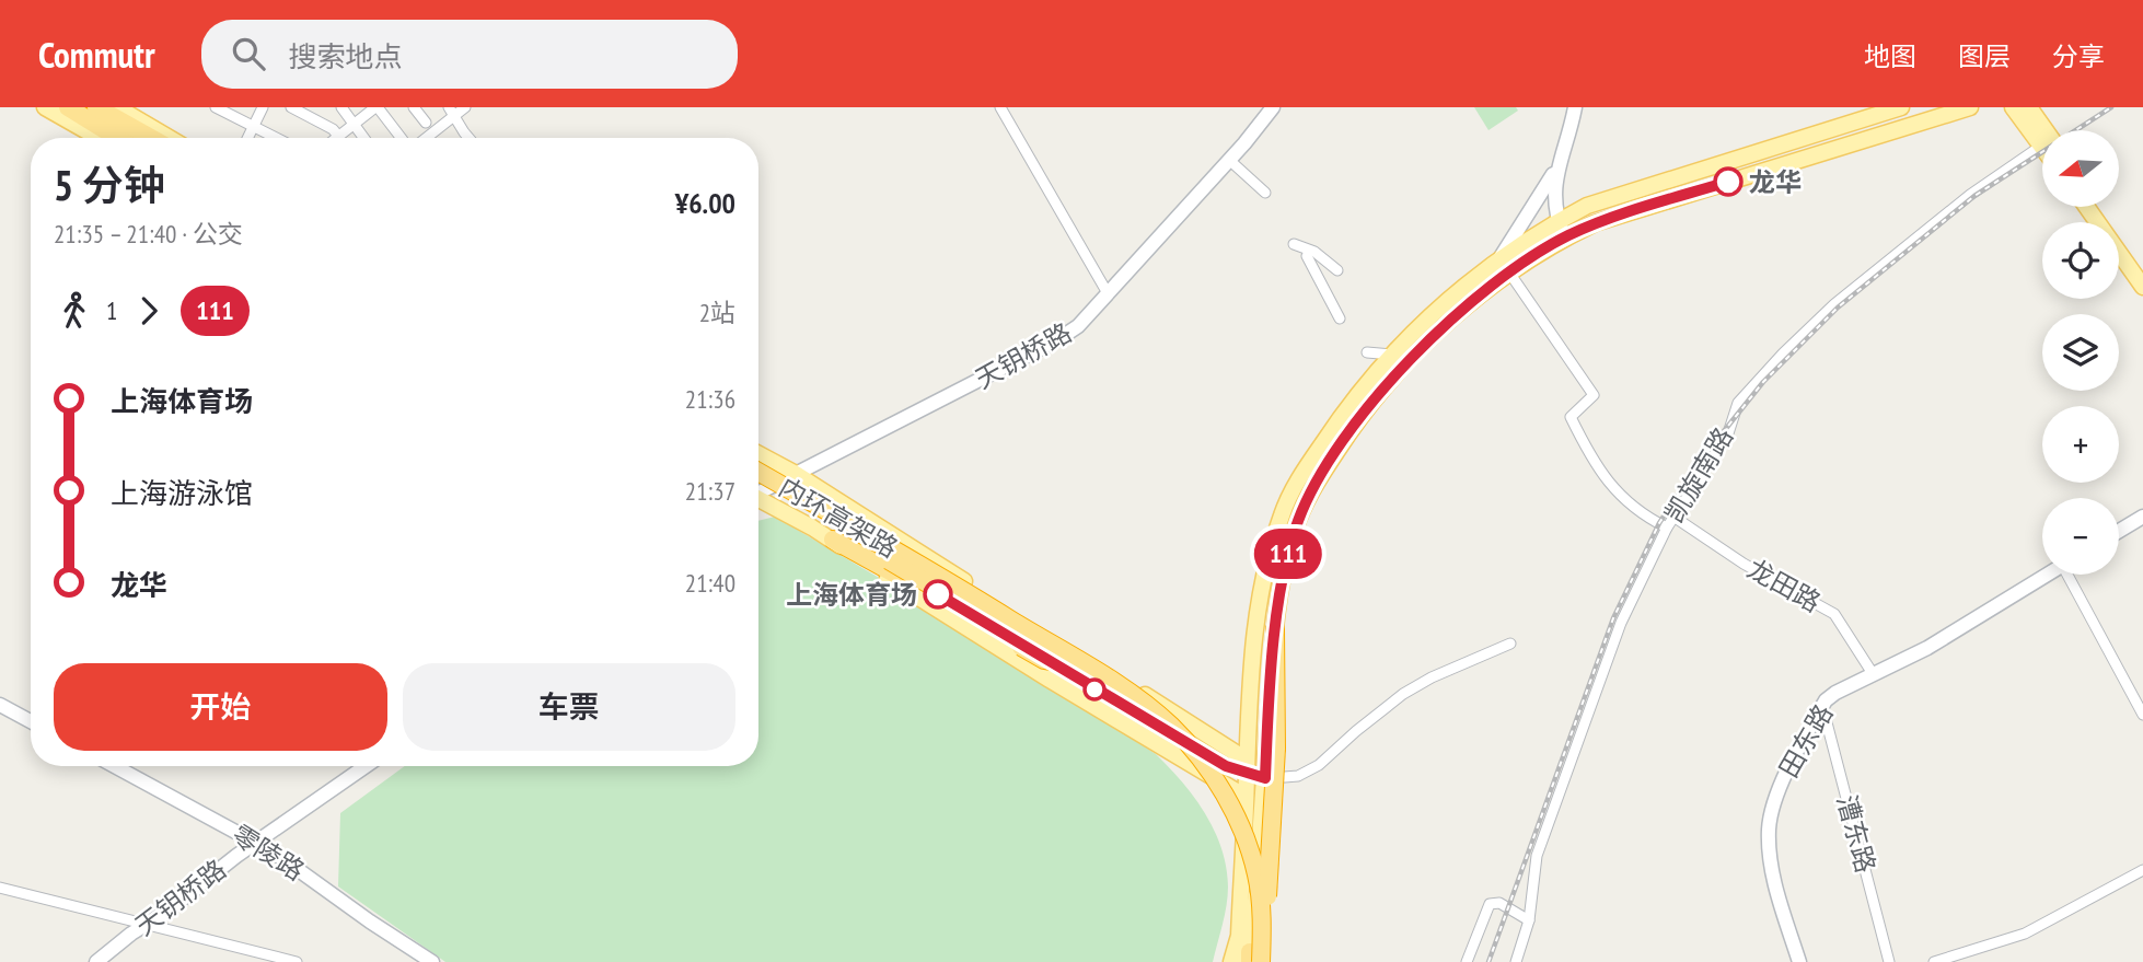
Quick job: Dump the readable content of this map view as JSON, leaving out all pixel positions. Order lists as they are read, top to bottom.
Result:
{
  "streets": {
    "highway": ["内环高架路"],
    "street": [
      "天钥桥路",
      "凯旋南路",
      "龙田路",
      "田东路",
      "漕东路",
      "零陵路"
    ]
  },
  "crossings": [
    ["天钥桥路", "零陵路"],
    ["凯旋南路", "龙田路"],
    ["龙田路", "田东路"],
    ["田东路", "漕东路"]
  ],
  "places": ["龙华", "上海体育场"],
  "lines": ["bus line 111"],
  "north": "left",
  "page": {
    "header": "Commutr",
    "search": "搜索地点",
    "nav": ["地图", "图层", "分享"],
    "on_map": "111",
    "map_buttons": ["+", "−"],
    "heading": ["5 分钟", "21:35 – 21:40 · 公交", "¥6.00"],
    "legs": ["1", "111", "2站"],
    "list": [
      {
        "name": "上海体育场",
        "value": "21:36"
      },
      {
        "name": "上海游泳馆",
        "value": "21:37"
      },
      {
        "name": "龙华",
        "value": "21:40"
      }
    ],
    "buttons": ["开始", "车票"]
  }
}
